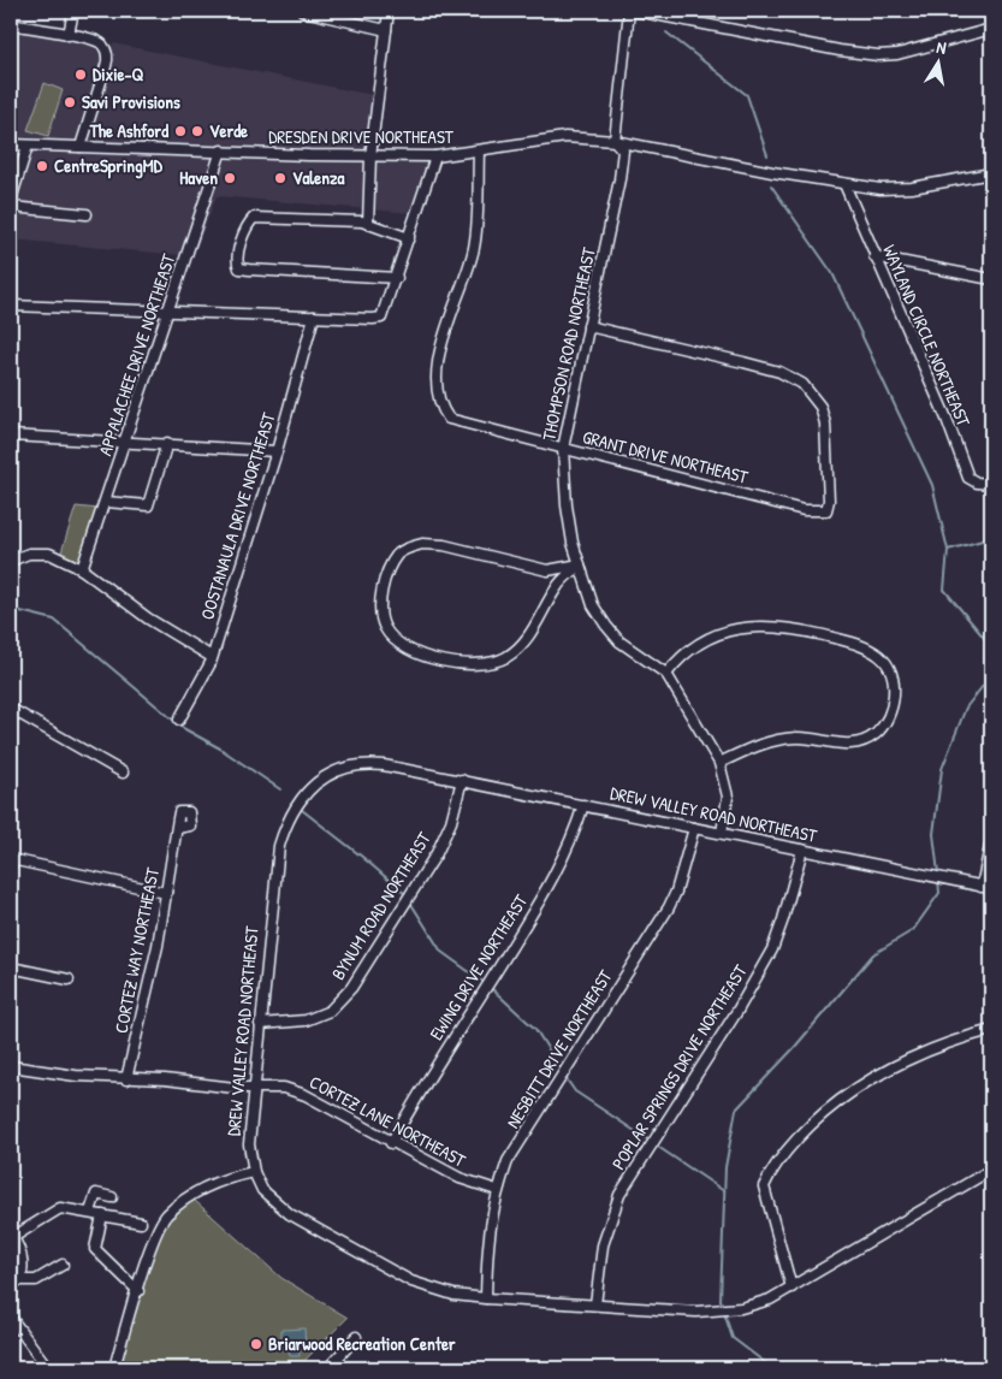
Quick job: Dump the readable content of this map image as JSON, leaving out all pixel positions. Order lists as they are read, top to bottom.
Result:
{
  "streets": {
    "street": [
      "DRESDEN DRIVE NORTHEAST",
      "WAYLAND CIRCLE NORTHEAST",
      "THOMPSON ROAD NORTHEAST",
      "APPALACHEE DRIVE NORTHEAST",
      "GRANT DRIVE NORTHEAST",
      "OOSTANAULA DRIVE NORTHEAST",
      "DREW VALLEY ROAD NORTHEAST",
      "BYNUM ROAD NORTHEAST",
      "CORTEZ WAY NORTHEAST",
      "EWING DRIVE NORTHEAST",
      "NESBITT DRIVE NORTHEAST",
      "POPLAR SPRINGS DRIVE NORTHEAST",
      "CORTEZ LANE NORTHEAST"
    ]
  },
  "crossings": [
    ["DRESDEN DRIVE NORTHEAST", "WAYLAND CIRCLE NORTHEAST"],
    ["DRESDEN DRIVE NORTHEAST", "THOMPSON ROAD NORTHEAST"],
    ["DRESDEN DRIVE NORTHEAST", "APPALACHEE DRIVE NORTHEAST"],
    ["DRESDEN DRIVE NORTHEAST", "GRANT DRIVE NORTHEAST"],
    ["THOMPSON ROAD NORTHEAST", "GRANT DRIVE NORTHEAST"],
    ["THOMPSON ROAD NORTHEAST", "DREW VALLEY ROAD NORTHEAST"],
    ["DREW VALLEY ROAD NORTHEAST", "BYNUM ROAD NORTHEAST"],
    ["DREW VALLEY ROAD NORTHEAST", "EWING DRIVE NORTHEAST"],
    ["DREW VALLEY ROAD NORTHEAST", "NESBITT DRIVE NORTHEAST"],
    ["DREW VALLEY ROAD NORTHEAST", "POPLAR SPRINGS DRIVE NORTHEAST"],
    ["DREW VALLEY ROAD NORTHEAST", "CORTEZ LANE NORTHEAST"],
    ["CORTEZ WAY NORTHEAST", "CORTEZ LANE NORTHEAST"],
    ["EWING DRIVE NORTHEAST", "CORTEZ LANE NORTHEAST"],
    ["NESBITT DRIVE NORTHEAST", "CORTEZ LANE NORTHEAST"]
  ],
  "places": [
    "Dixie-Q",
    "Savi Provisions",
    "The Ashford",
    "Verde",
    "CentreSpringMD",
    "Haven",
    "Valenza",
    "Briarwood Recreation Center"
  ],
  "north": "top"
}
